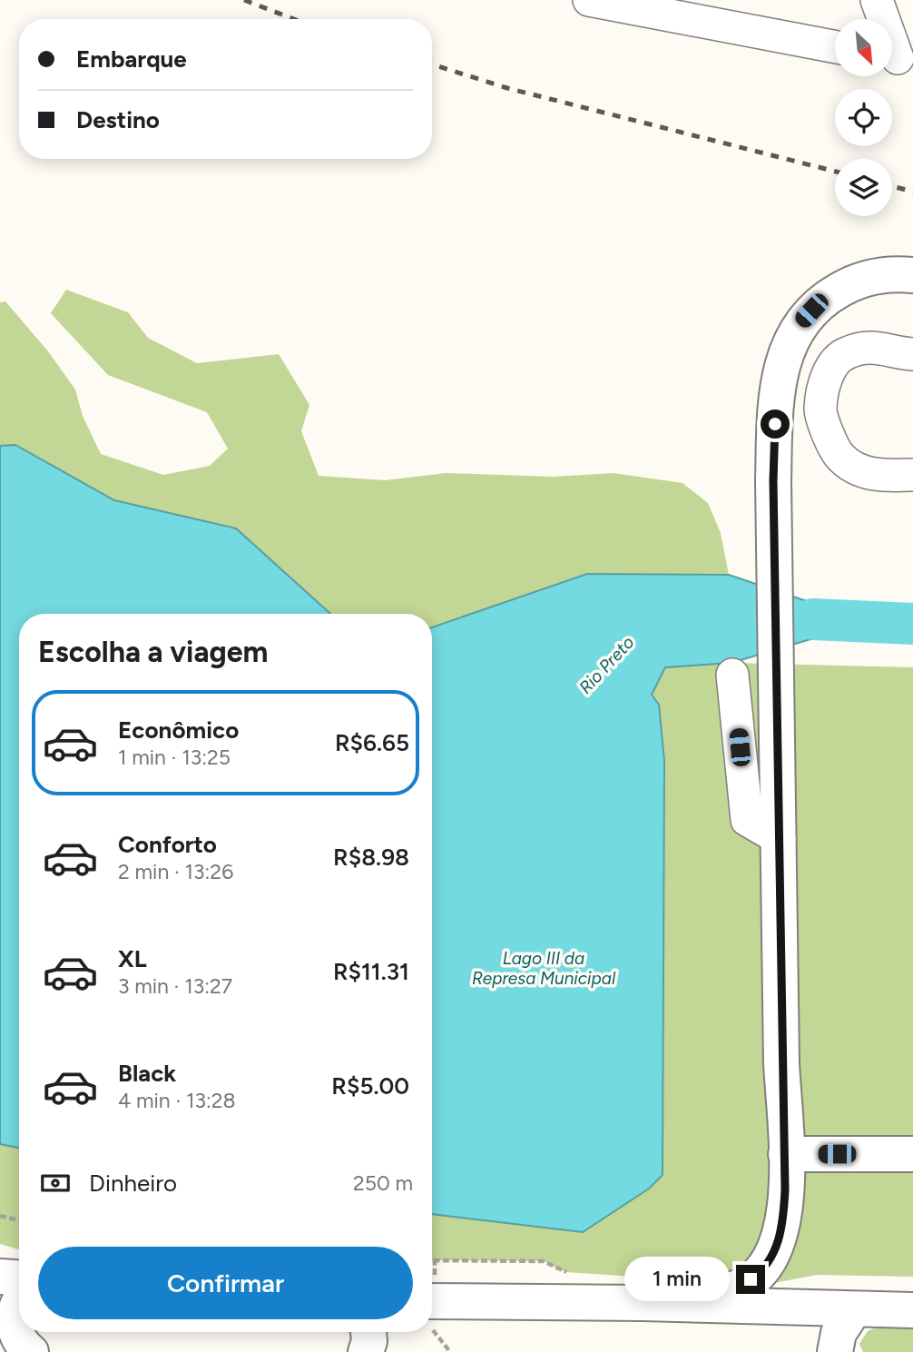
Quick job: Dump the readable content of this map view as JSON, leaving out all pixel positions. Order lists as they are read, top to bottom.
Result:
{
  "water": ["Rio Preto", "Lago III da Represa Municipal"],
  "north": "bottom right",
  "page": {
    "banner": ["Embarque", "Destino"],
    "heading": "Escolha a viagem",
    "list": [
      {
        "name": "Econômico",
        "note": "1 min · 13:25",
        "value": "R$6.65"
      },
      {
        "name": "Conforto",
        "note": "2 min · 13:26",
        "value": "R$8.98"
      },
      {
        "name": "XL",
        "note": "3 min · 13:27",
        "value": "R$11.31"
      },
      {
        "name": "Black",
        "note": "4 min · 13:28",
        "value": "R$5.00"
      }
    ],
    "pay": ["Dinheiro", "250 m"],
    "buttons": "Confirmar",
    "bubble": "1 min"
  }
}
